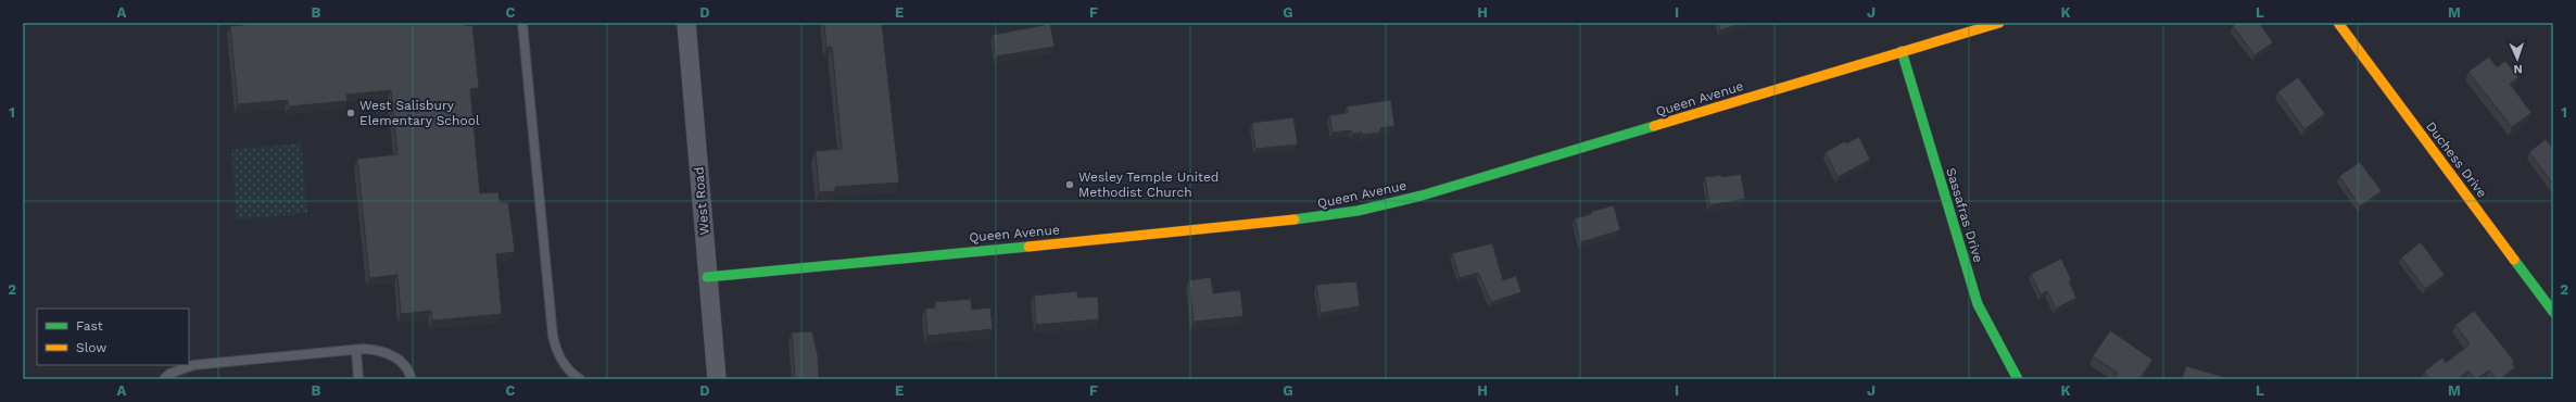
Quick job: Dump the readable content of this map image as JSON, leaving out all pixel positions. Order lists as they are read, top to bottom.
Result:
{
  "streets": {
    "street": [
      "Queen Avenue",
      "Duchess Drive",
      "West Road",
      "Sassafras Drive"
    ]
  },
  "crossings": [
    ["Queen Avenue", "West Road"],
    ["Queen Avenue", "Sassafras Drive"]
  ],
  "places": ["West Salisbury Elementary School", "Wesley Temple United Methodist Church"],
  "legend": ["Fast", "Slow"],
  "north": "bottom",
  "grid": {
    "columns": [
      "A",
      "B",
      "C",
      "D",
      "E",
      "F",
      "G",
      "H",
      "I",
      "J",
      "K",
      "L",
      "M"
    ],
    "rows": ["1", "2"]
  }
}
